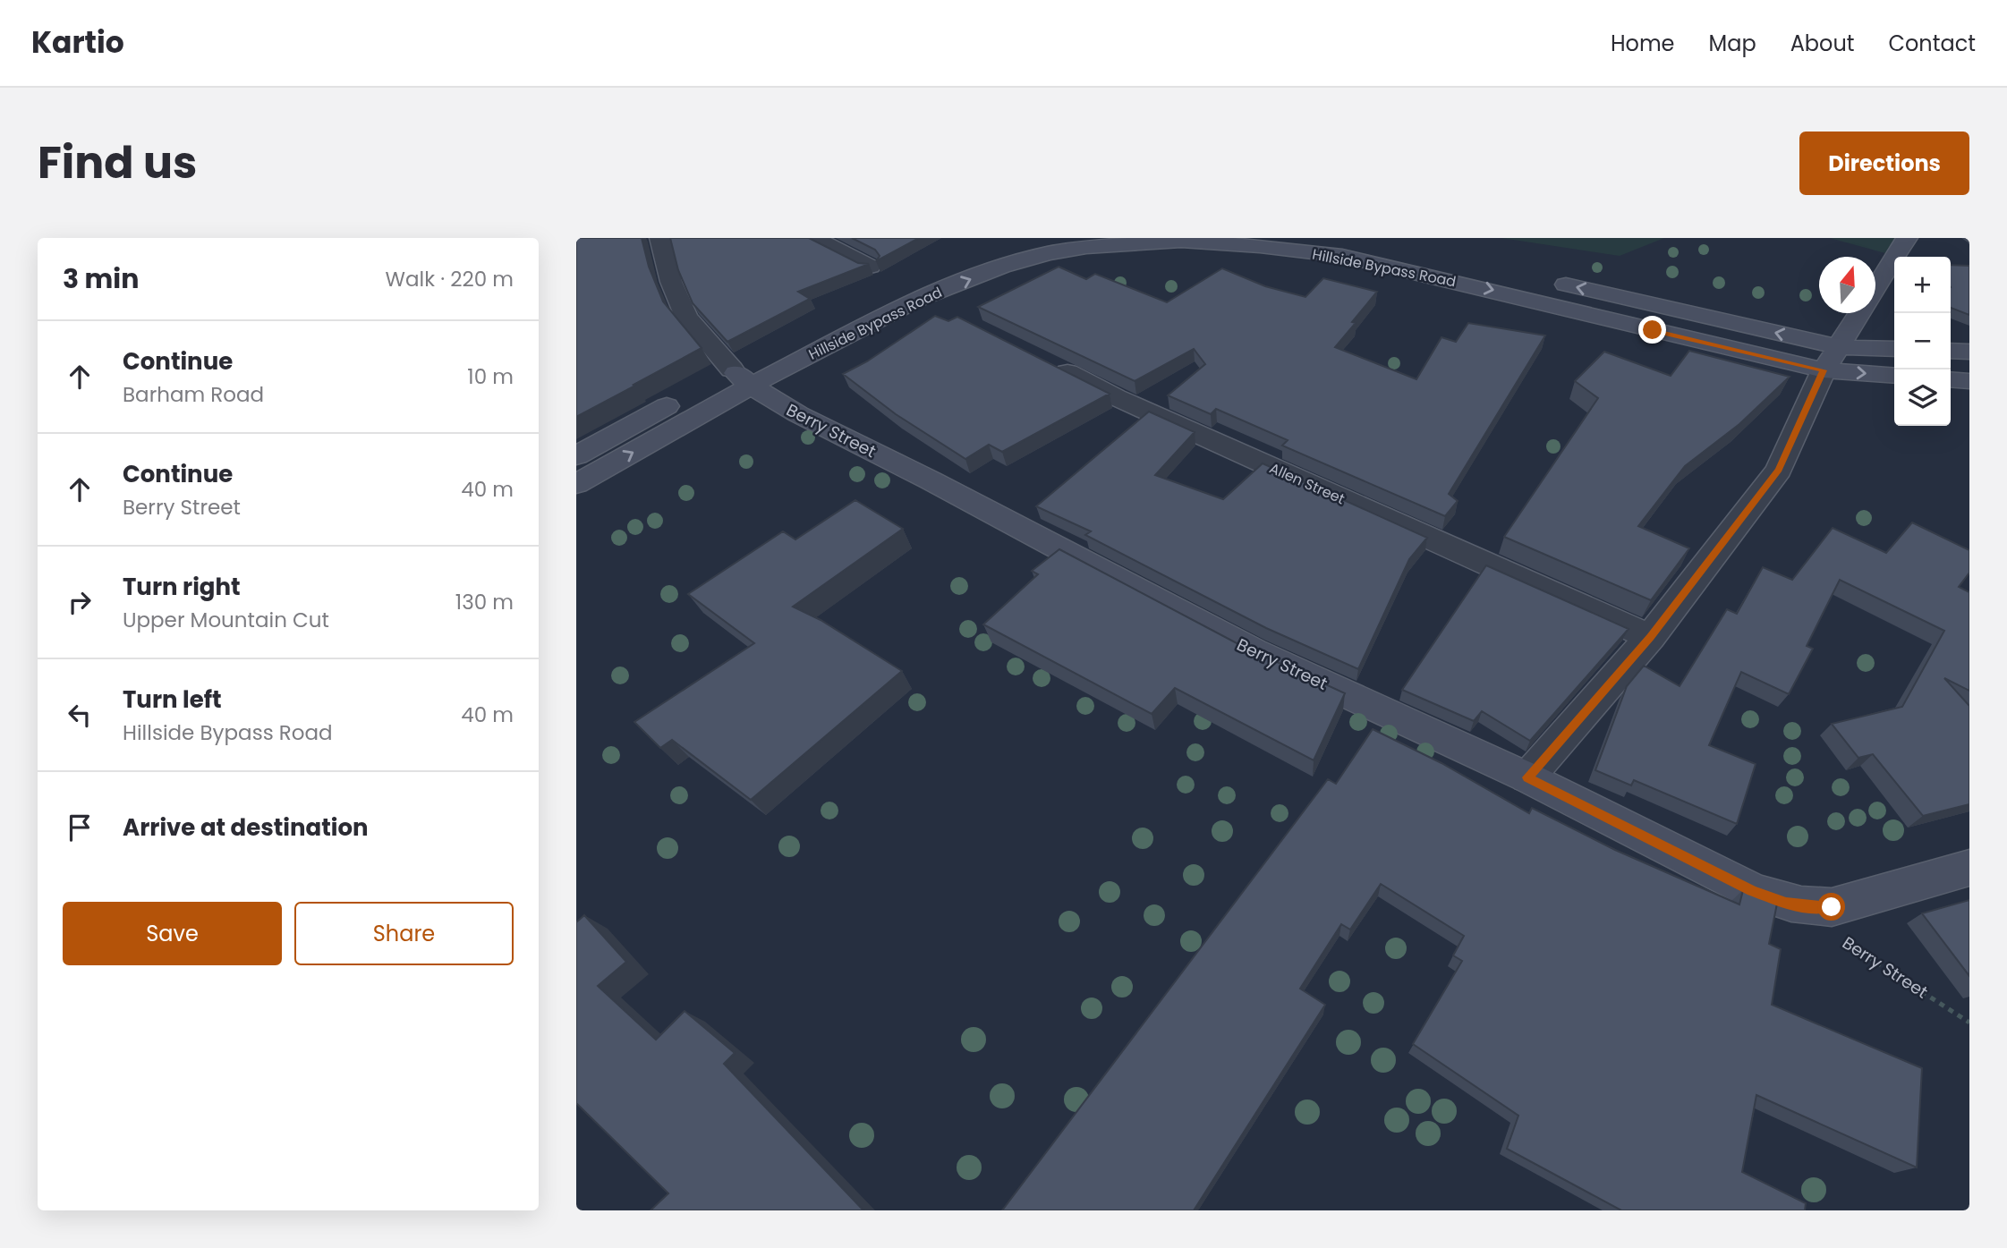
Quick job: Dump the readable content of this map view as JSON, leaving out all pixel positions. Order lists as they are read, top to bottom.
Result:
{
  "streets": {
    "main road": ["Hillside Bypass Road", "Berry Street"],
    "street": ["Allen Street"]
  },
  "crossings": [
    ["Hillside Bypass Road", "Berry Street"]
  ],
  "north": "top",
  "page": {
    "header": "Kartio",
    "nav": [
      "Home",
      "Map",
      "About",
      "Contact"
    ],
    "title": "Find us",
    "buttons": [
      "Directions",
      ["Save", "Share"]
    ],
    "heading": ["3 min", "Walk · 220 m"],
    "map_buttons": ["+", "−"],
    "list": [
      ["Continue", "Barham Road", "10 m"],
      ["Continue", "Berry Street", "40 m"],
      ["Turn right", "Upper Mountain Cut", "130 m"],
      ["Turn left", "Hillside Bypass Road", "40 m"],
      "Arrive at destination"
    ]
  }
}
